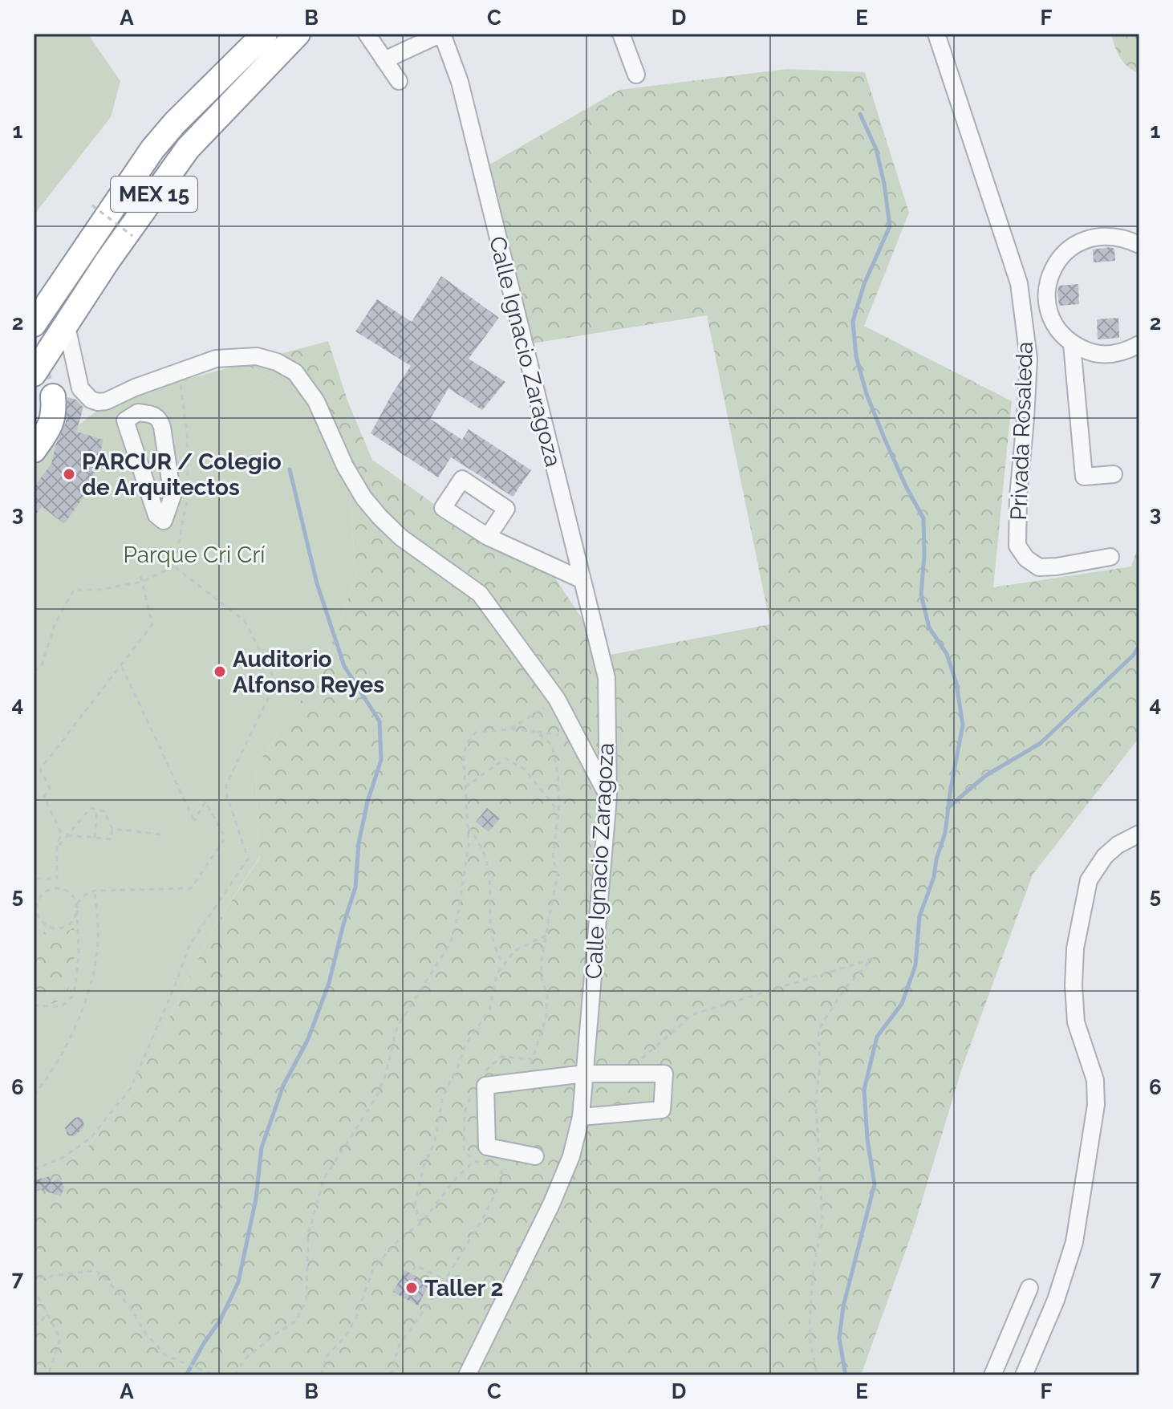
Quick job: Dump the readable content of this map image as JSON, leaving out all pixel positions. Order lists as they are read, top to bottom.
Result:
{
  "streets": {
    "highway": ["MEX 15"],
    "street": ["Calle Ignacio Zaragoza", "Privada Rosaleda"]
  },
  "parks": ["Parque Cri Crí"],
  "places": ["PARCUR / Colegio de Arquitectos", "Auditorio Alfonso Reyes", "Taller 2"],
  "grid": {
    "columns": [
      "A",
      "B",
      "C",
      "D",
      "E",
      "F"
    ],
    "rows": [
      "1",
      "2",
      "3",
      "4",
      "5",
      "6",
      "7"
    ]
  }
}
